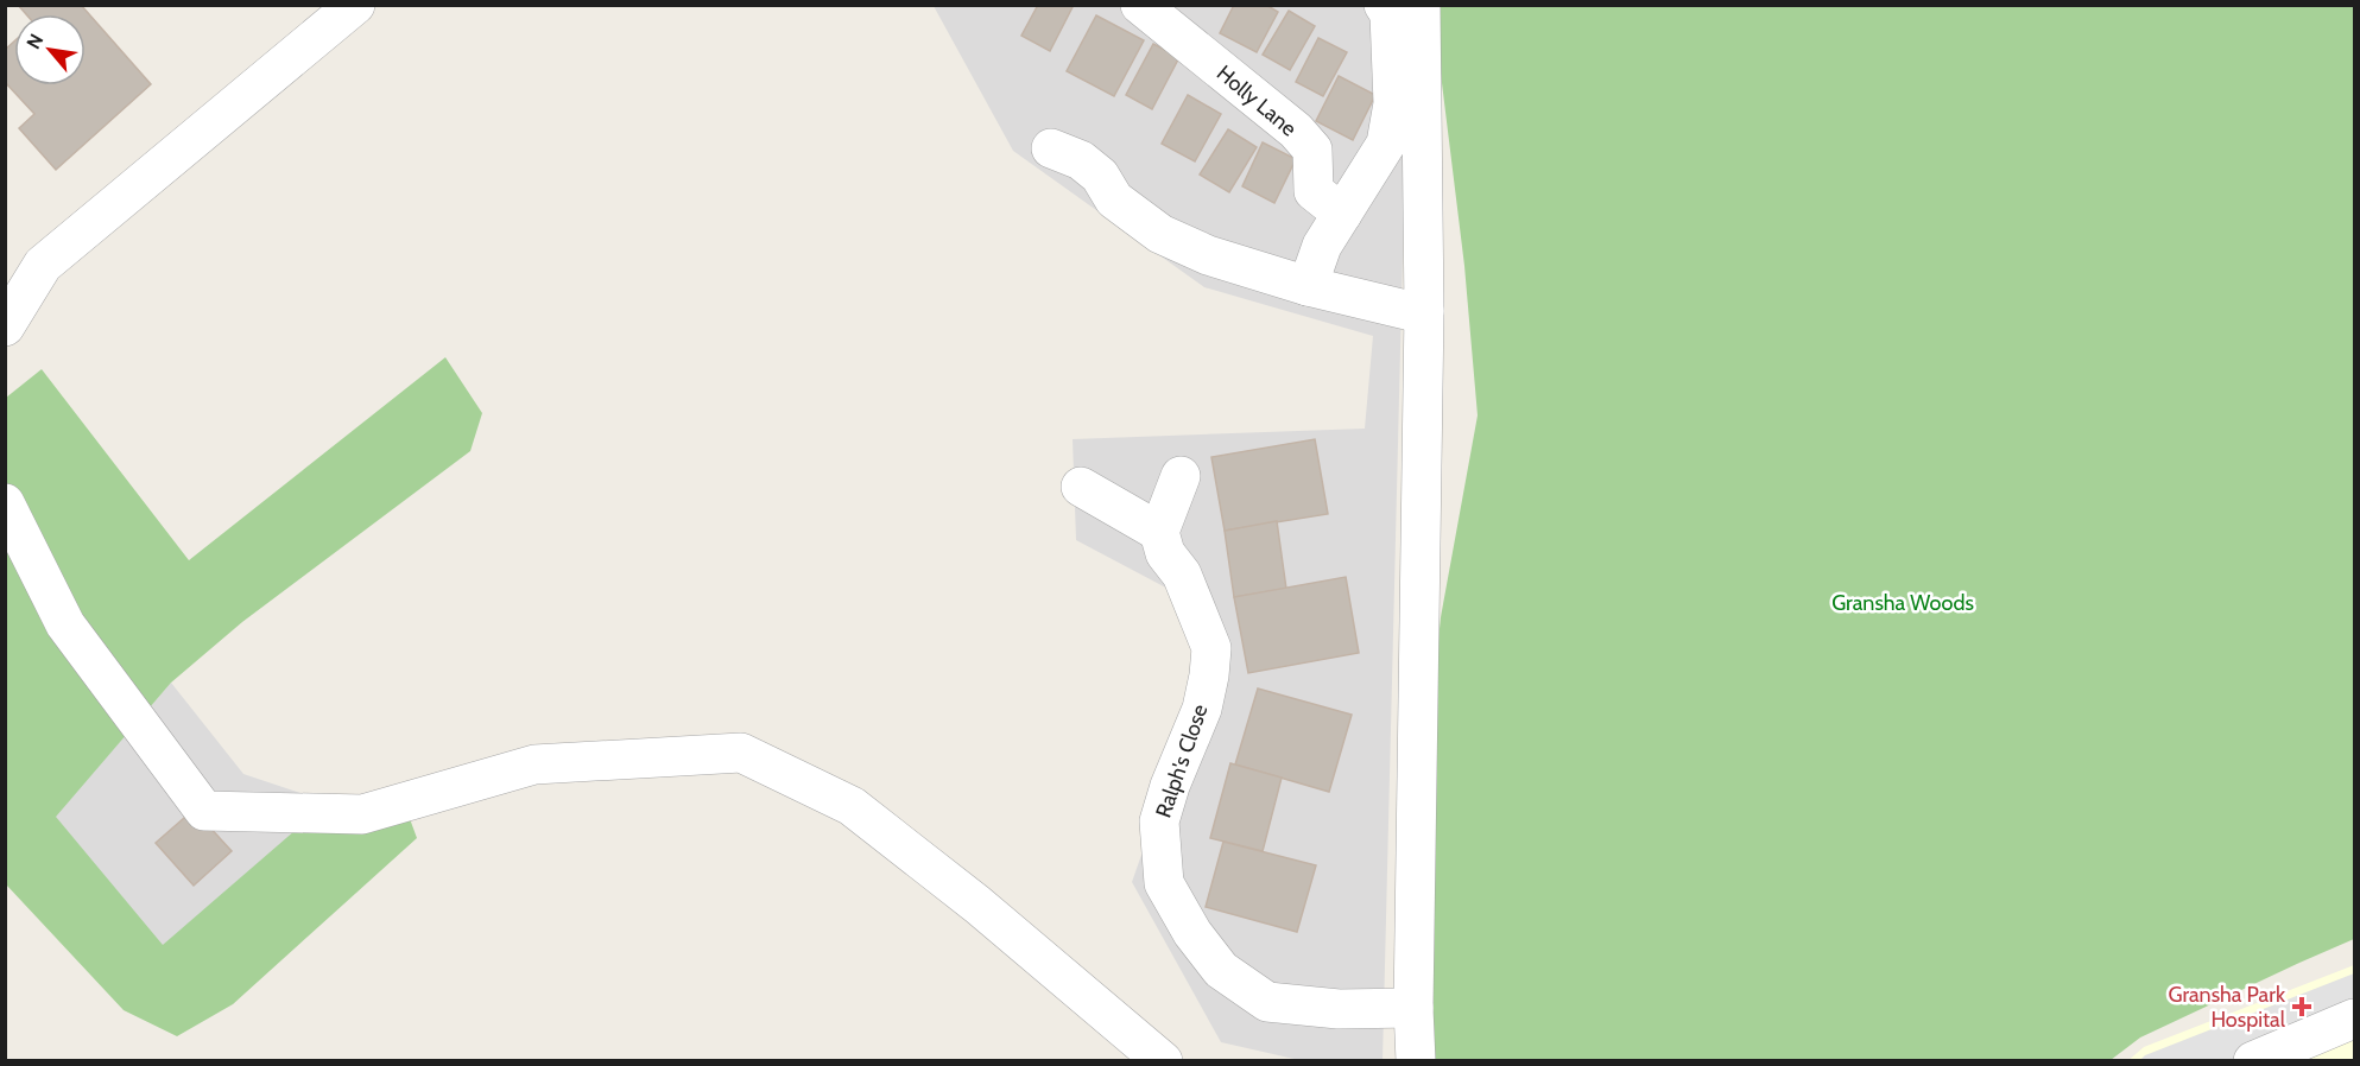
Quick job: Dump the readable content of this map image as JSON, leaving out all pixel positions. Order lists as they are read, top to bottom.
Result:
{
  "streets": {
    "street": ["Holly Lane", "Ralph's Close"]
  },
  "parks": ["Gransha Woods"],
  "places": {
    "health": ["Gransha Park Hospital"]
  },
  "north": "top left"
}
